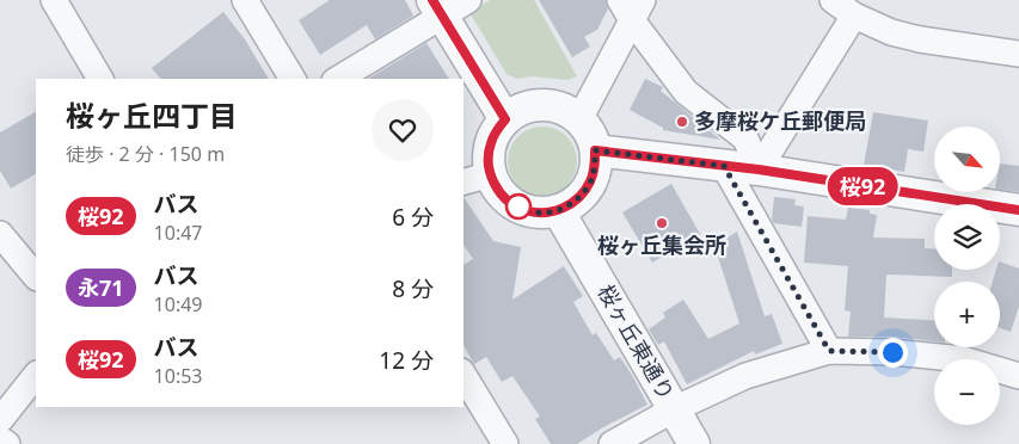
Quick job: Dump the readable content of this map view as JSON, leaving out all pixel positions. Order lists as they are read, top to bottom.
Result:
{
  "streets": {
    "street": ["桜ヶ丘東通り"]
  },
  "places": ["多摩桜ケ丘郵便局", "桜ヶ丘集会所"],
  "lines": ["bus line 桜92"],
  "north": "bottom right",
  "page": {
    "on_map": "桜92",
    "heading": ["桜ヶ丘四丁目", "徒歩 · 2 分 · 150 m"],
    "map_buttons": ["+", "−"],
    "list": [
      {
        "mark": "桜92",
        "name": "バス",
        "note": "10:47",
        "value": "6 分"
      },
      {
        "mark": "永71",
        "name": "バス",
        "note": "10:49",
        "value": "8 分"
      },
      {
        "mark": "桜92",
        "name": "バス",
        "note": "10:53",
        "value": "12 分"
      }
    ]
  }
}
